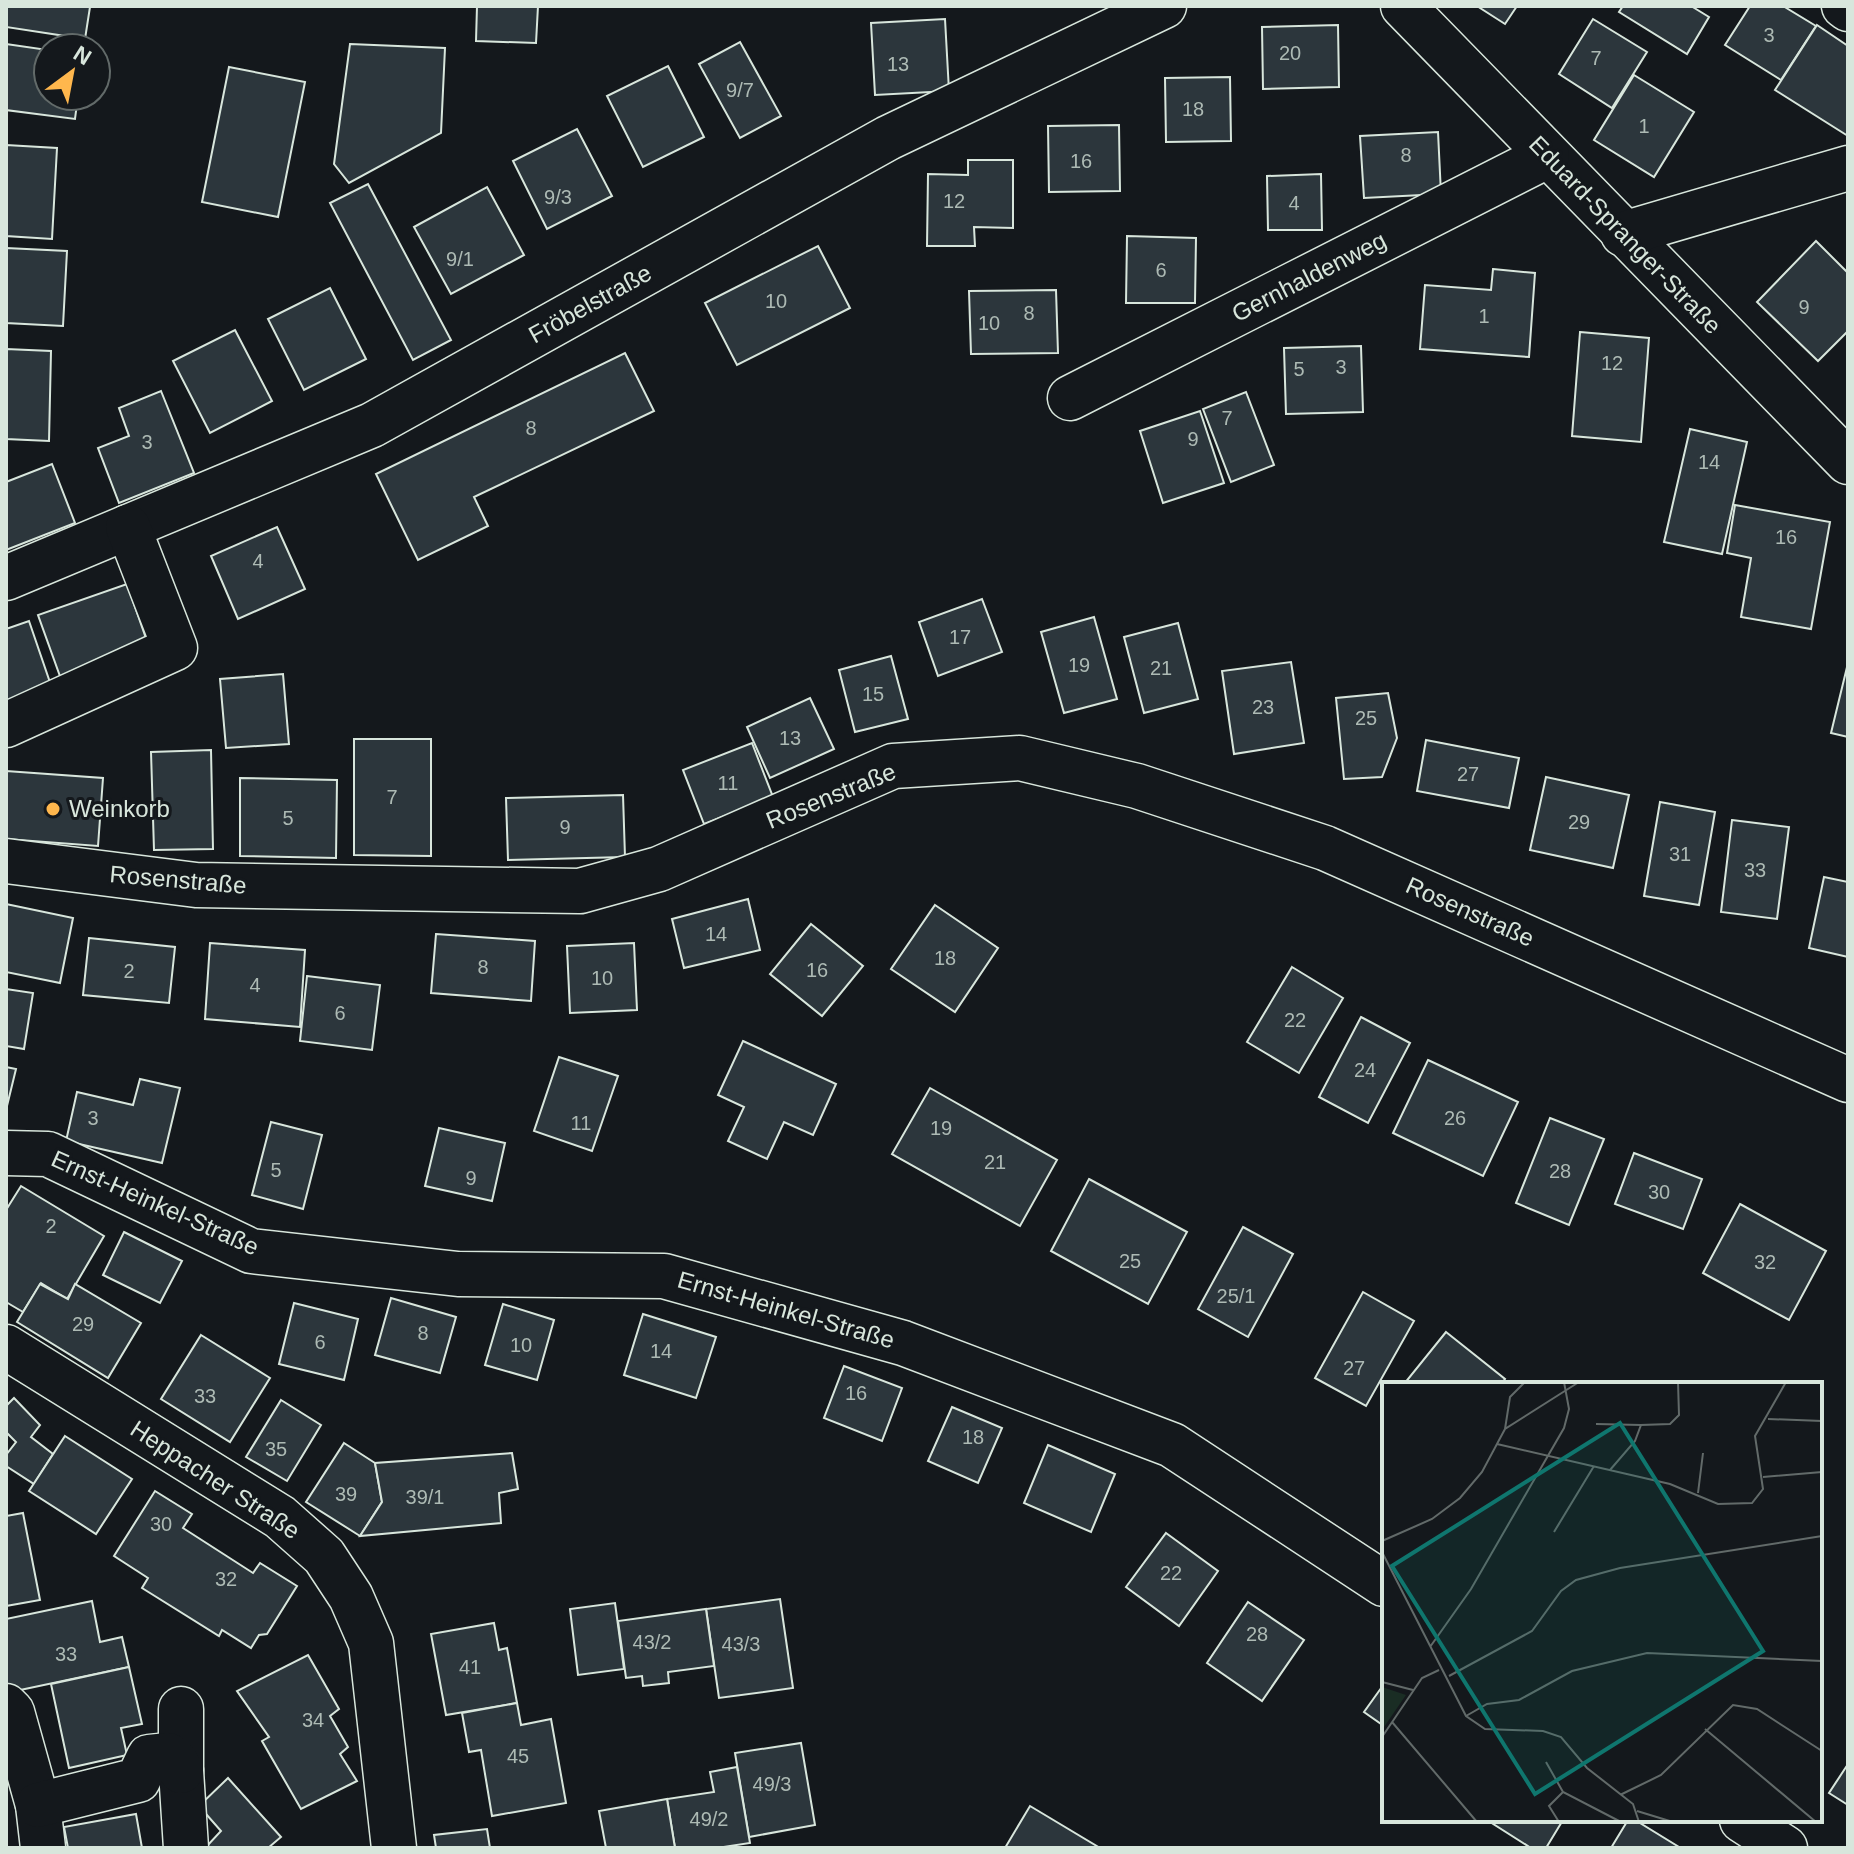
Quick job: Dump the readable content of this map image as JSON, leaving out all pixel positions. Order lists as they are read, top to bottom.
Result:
{
  "streets": {
    "street": [
      "Eduard-Spranger-Straße",
      "Gernhaldenweg",
      "Fröbelstraße",
      "Rosenstraße",
      "Ernst-Heinkel-Straße",
      "Heppacher Straße"
    ]
  },
  "crossings": [
    ["Eduard-Spranger-Straße", "Gernhaldenweg"]
  ],
  "places": ["Weinkorb"],
  "house_numbers": [
    "3",
    "20",
    "7",
    "13",
    "9/7",
    "18",
    "1",
    "8",
    "16",
    "9/3",
    "12",
    "4",
    "9/1",
    "6",
    "10",
    "9",
    "8",
    "1",
    "10",
    "12",
    "3",
    "5",
    "7",
    "8",
    "9",
    "3",
    "14",
    "16",
    "4",
    "17",
    "19",
    "21",
    "15",
    "23",
    "25",
    "13",
    "27",
    "11",
    "7",
    "5",
    "29",
    "9",
    "31",
    "33",
    "14",
    "18",
    "8",
    "16",
    "2",
    "10",
    "4",
    "6",
    "22",
    "24",
    "3",
    "26",
    "11",
    "19",
    "21",
    "5",
    "28",
    "9",
    "30",
    "2",
    "25",
    "32",
    "25/1",
    "29",
    "8",
    "6",
    "10",
    "14",
    "27",
    "16",
    "33",
    "18",
    "35",
    "39",
    "39/1",
    "30",
    "22",
    "32",
    "28",
    "43/2",
    "43/3",
    "33",
    "41",
    "34",
    "45",
    "49/3",
    "49/2"
  ],
  "north": "top right"
}
